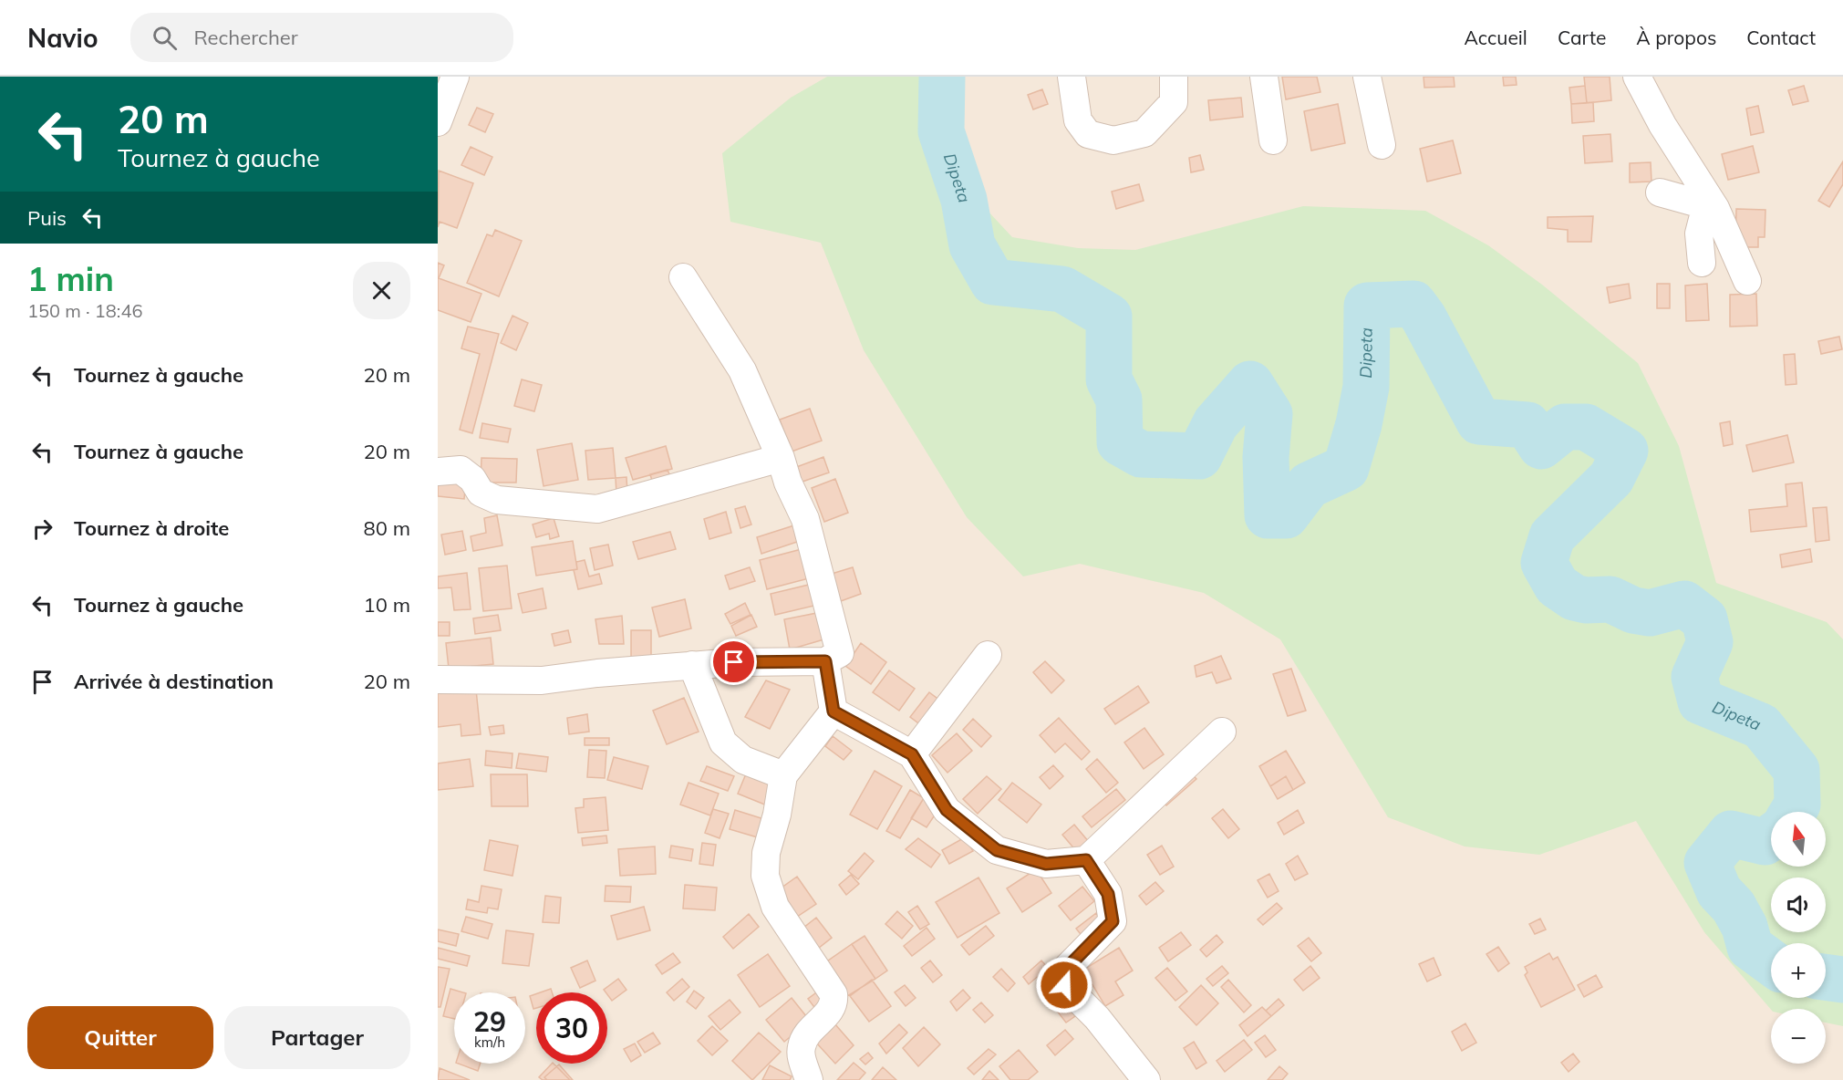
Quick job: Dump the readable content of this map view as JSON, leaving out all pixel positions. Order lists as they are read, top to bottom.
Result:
{
  "water": ["Dipeta"],
  "north": "top",
  "page": {
    "header": "Navio",
    "search": "Rechercher",
    "nav": [
      "Accueil",
      "Carte",
      "À propos",
      "Contact"
    ],
    "turn": ["20 m", "Tournez à gauche"],
    "then": "Puis",
    "heading": ["1 min", "150 m · 18:46"],
    "list": [
      {
        "name": "Tournez à gauche",
        "value": "20 m"
      },
      {
        "name": "Tournez à gauche",
        "value": "20 m"
      },
      {
        "name": "Tournez à droite",
        "value": "80 m"
      },
      {
        "name": "Tournez à gauche",
        "value": "10 m"
      },
      {
        "name": "Arrivée à destination",
        "value": "20 m"
      }
    ],
    "map_buttons": ["+", "−"],
    "speed": "29 km/h",
    "limit": "30",
    "buttons": ["Quitter", "Partager"]
  }
}
